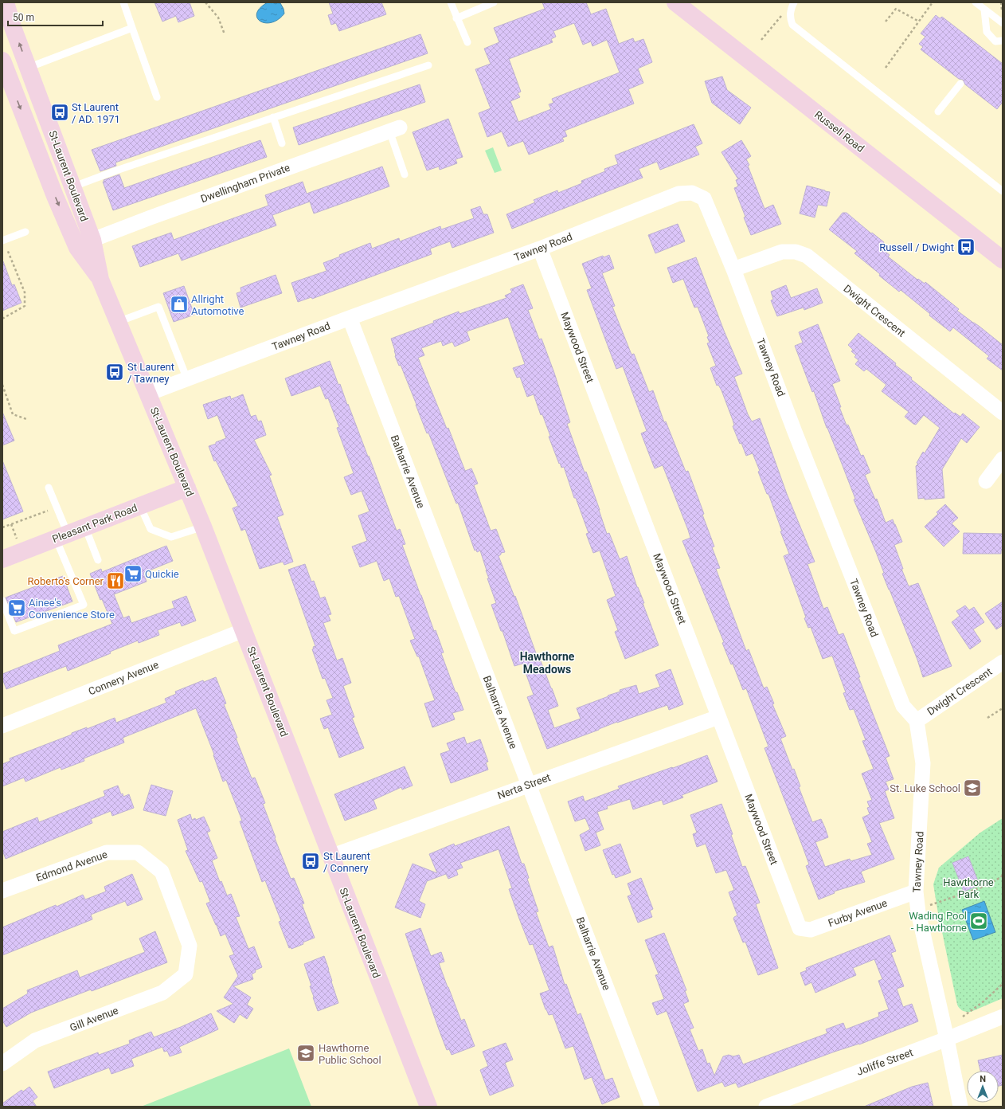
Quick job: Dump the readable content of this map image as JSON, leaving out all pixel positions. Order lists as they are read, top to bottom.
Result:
{
  "streets": {
    "street": [
      "Russell Road",
      "St-Laurent Boulevard",
      "Dwellingham Private",
      "Tawney Road",
      "Dwight Crescent",
      "Maywood Street",
      "Balharrie Avenue",
      "Pleasant Park Road",
      "Connery Avenue",
      "Nerta Street",
      "Edmond Avenue",
      "Furby Avenue",
      "Gill Avenue",
      "Joliffe Street"
    ]
  },
  "crossings": [
    ["St-Laurent Boulevard", "Dwellingham Private"],
    ["St-Laurent Boulevard", "Tawney Road"],
    ["St-Laurent Boulevard", "Pleasant Park Road"],
    ["St-Laurent Boulevard", "Connery Avenue"],
    ["St-Laurent Boulevard", "Nerta Street"],
    ["Tawney Road", "Dwight Crescent"],
    ["Tawney Road", "Maywood Street"],
    ["Tawney Road", "Balharrie Avenue"],
    ["Tawney Road", "Furby Avenue"],
    ["Tawney Road", "Joliffe Street"],
    ["Maywood Street", "Nerta Street"],
    ["Maywood Street", "Furby Avenue"],
    ["Balharrie Avenue", "Nerta Street"],
    ["Edmond Avenue", "Gill Avenue"]
  ],
  "districts": ["Hawthorne Meadows"],
  "parks": ["Hawthorne Park"],
  "places": {
    "bus stop": [
      "St Laurent / AD. 1971",
      "Russell / Dwight",
      "St Laurent / Tawney",
      "St Laurent / Connery"
    ],
    "shop": ["Allright Automotive"],
    "supermarket": ["Quickie", "Ainee's Convenience Store"],
    "restaurant": ["Roberto's Corner"],
    "school or university": ["St. Luke School", "Hawthorne Public School"],
    "sports": ["Wading Pool - Hawthorne"]
  },
  "scale_bar": "50 m",
  "north": "top"
}
